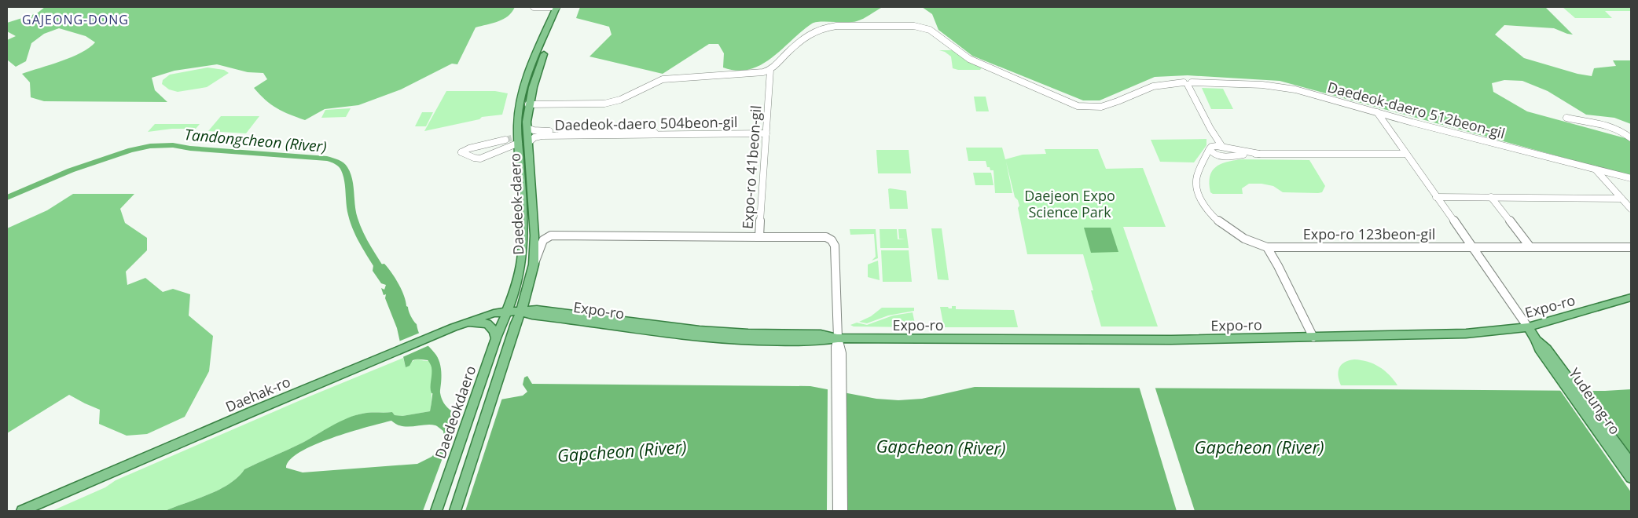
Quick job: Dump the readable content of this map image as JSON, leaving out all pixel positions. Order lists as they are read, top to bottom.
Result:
{
  "streets": {
    "main road": [
      "Daedeok-daero",
      "Expo-ro",
      "Daehak-ro",
      "Yudeung-ro",
      "Daedeokdaero"
    ],
    "street": [
      "Daedeok-daero 512beon-gil",
      "Daedeok-daero 504beon-gil",
      "Expo-ro 41beon-gil",
      "Expo-ro 123beon-gil"
    ]
  },
  "crossings": [
    ["Daedeok-daero 512beon-gil", "Expo-ro 41beon-gil"],
    ["Daedeok-daero 512beon-gil", "Expo-ro 123beon-gil"],
    ["Daedeok-daero 504beon-gil", "Expo-ro 41beon-gil"],
    ["Daedeok-daero 504beon-gil", "Daedeok-daero"],
    ["Expo-ro 41beon-gil", "Expo-ro"],
    ["Daedeok-daero", "Expo-ro"],
    ["Daedeok-daero", "Daehak-ro"],
    ["Daedeok-daero", "Daedeokdaero"],
    ["Expo-ro 123beon-gil", "Expo-ro"],
    ["Expo-ro 123beon-gil", "Yudeung-ro"],
    ["Expo-ro", "Daehak-ro"],
    ["Expo-ro", "Yudeung-ro"]
  ],
  "districts": ["GAJEONG-DONG"],
  "water": ["Tandongcheon (River)", "Gapcheon (River)"],
  "parks": ["Daejeon Expo Science Park"]
}
